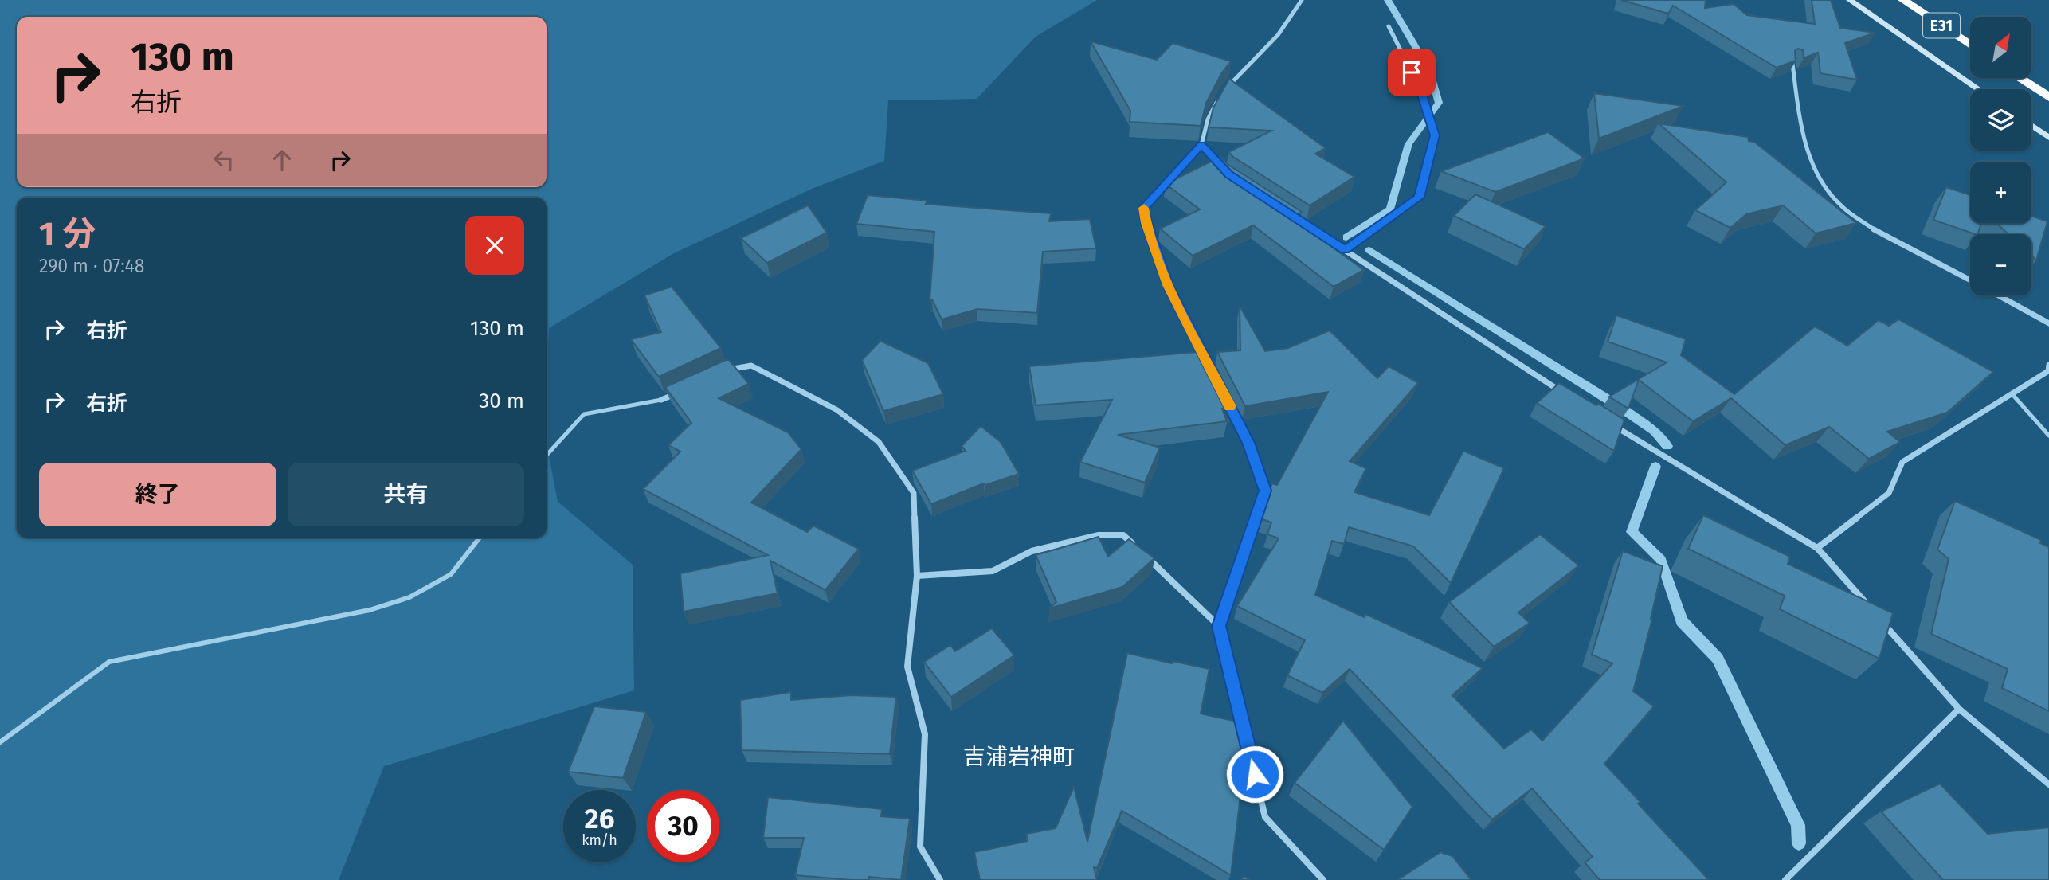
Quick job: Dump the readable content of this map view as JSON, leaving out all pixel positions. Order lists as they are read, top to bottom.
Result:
{
  "streets": {
    "highway": ["E31"]
  },
  "districts": ["吉浦岩神町"],
  "north": "top right",
  "page": {
    "map_buttons": ["+", "−"],
    "turn": ["130 m", "右折"],
    "heading": ["1 分", "290 m · 07:48"],
    "list": [
      {
        "name": "右折",
        "value": "130 m"
      },
      {
        "name": "右折",
        "value": "30 m"
      }
    ],
    "buttons": ["終了", "共有"],
    "speed": "26 km/h",
    "limit": "30"
  }
}
